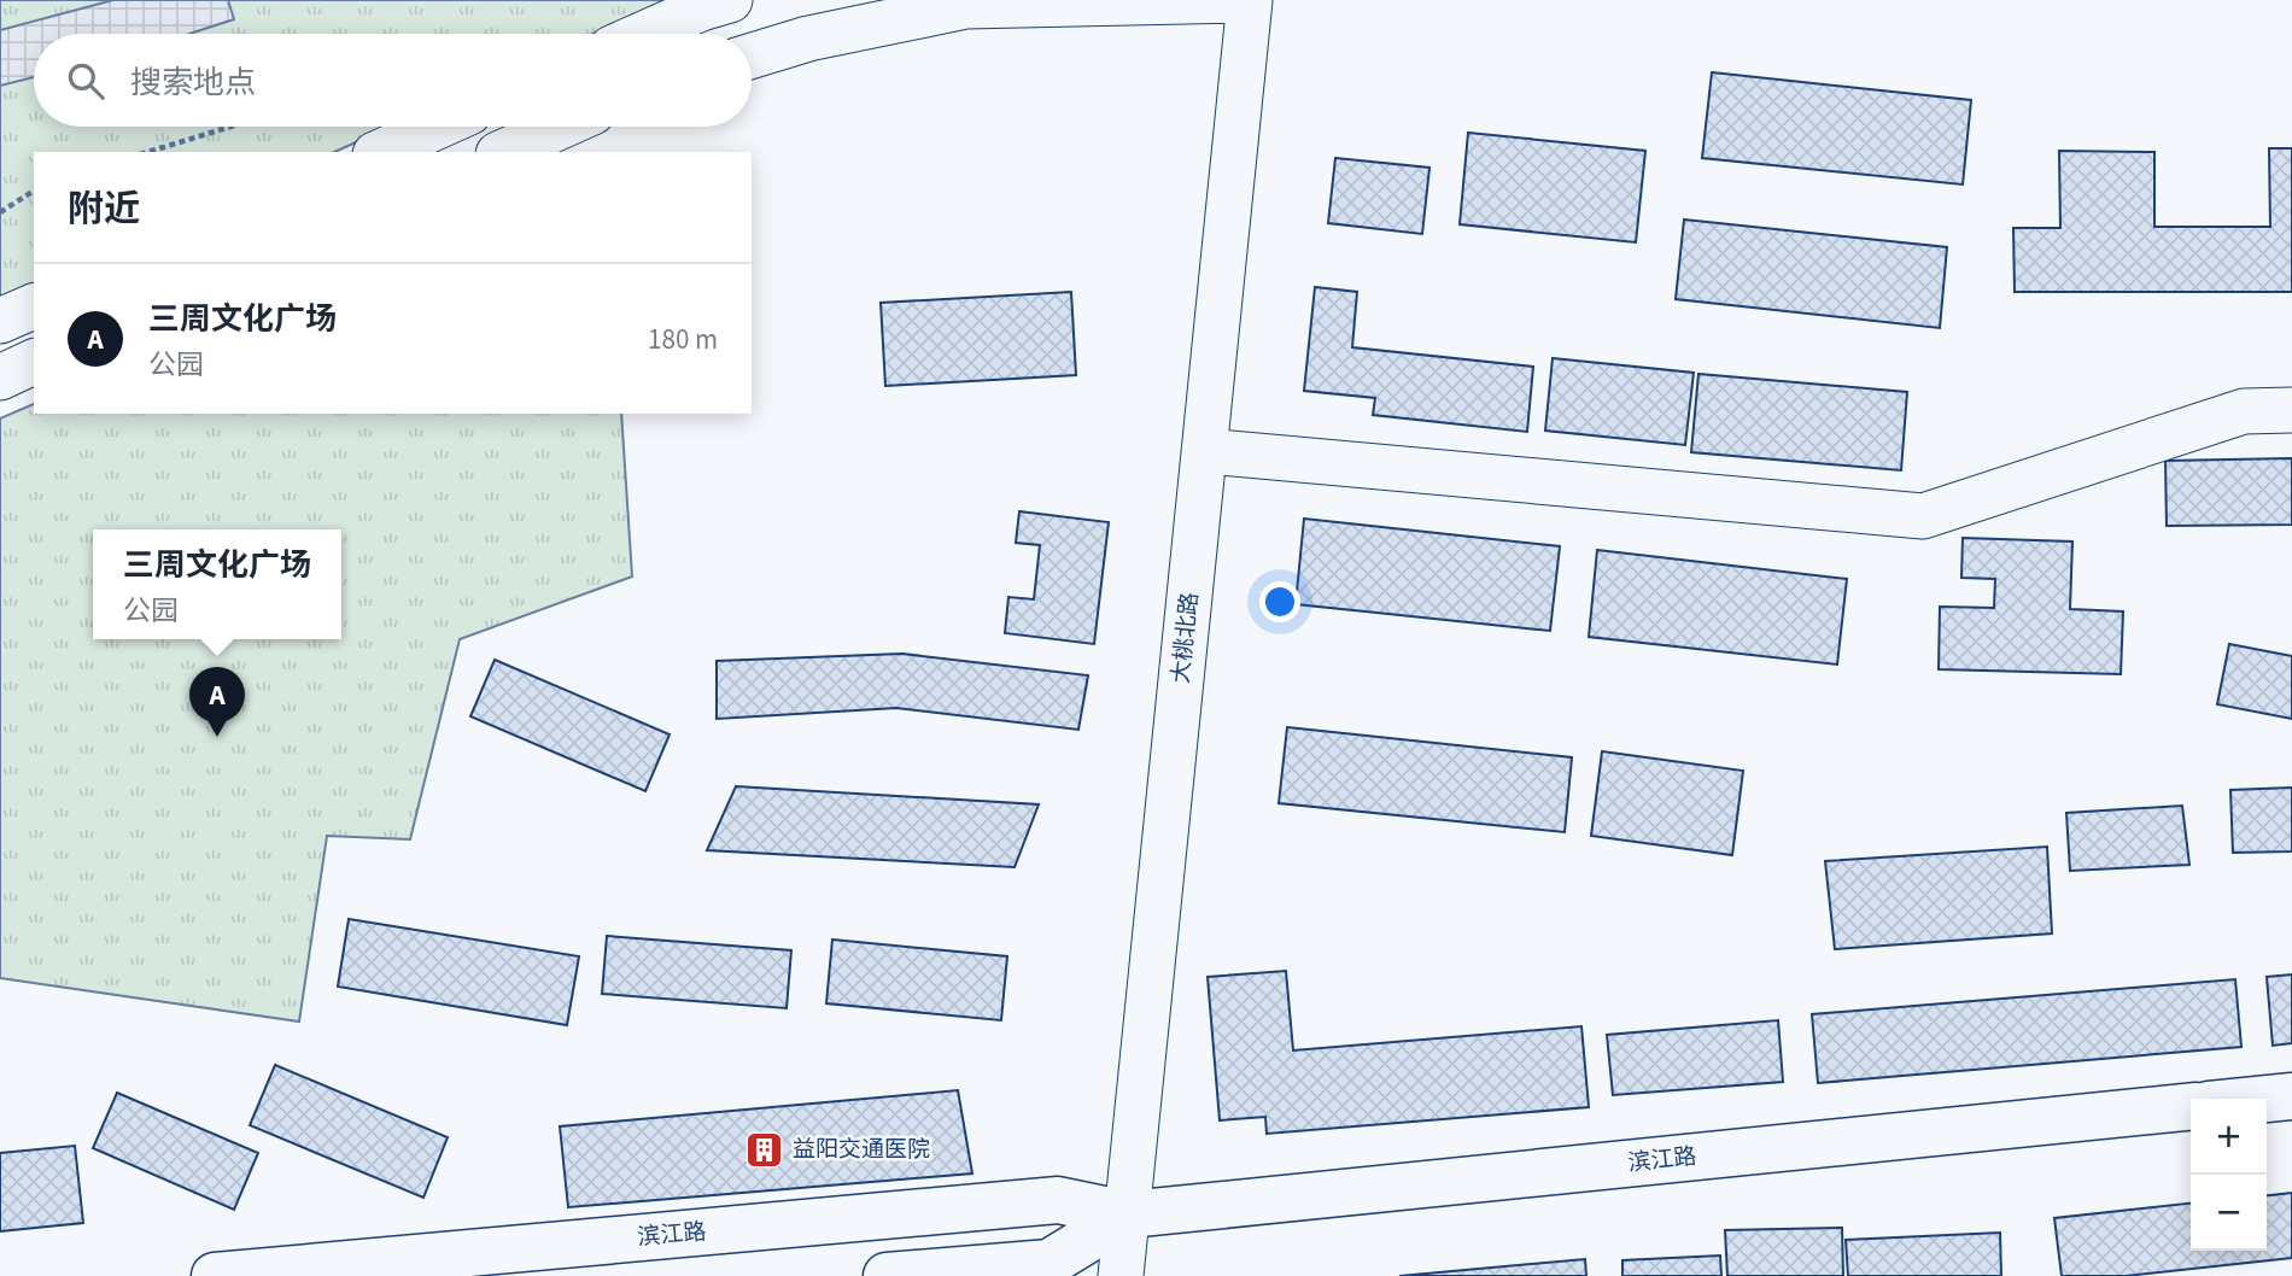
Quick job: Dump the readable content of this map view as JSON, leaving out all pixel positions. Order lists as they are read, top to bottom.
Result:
{
  "streets": {
    "main road": ["滨江路"],
    "street": ["大桃北路"]
  },
  "crossings": [
    ["大桃北路", "滨江路"]
  ],
  "places": {
    "building": ["益阳交通医院"]
  },
  "page": {
    "search": "搜索地点",
    "heading": "附近",
    "list": [
      {
        "mark": "A",
        "name": "三周文化广场",
        "note": "公园",
        "value": "180 m"
      }
    ],
    "popup": ["三周文化广场", "公园"],
    "pins": "A",
    "map_buttons": ["+", "−"]
  }
}
